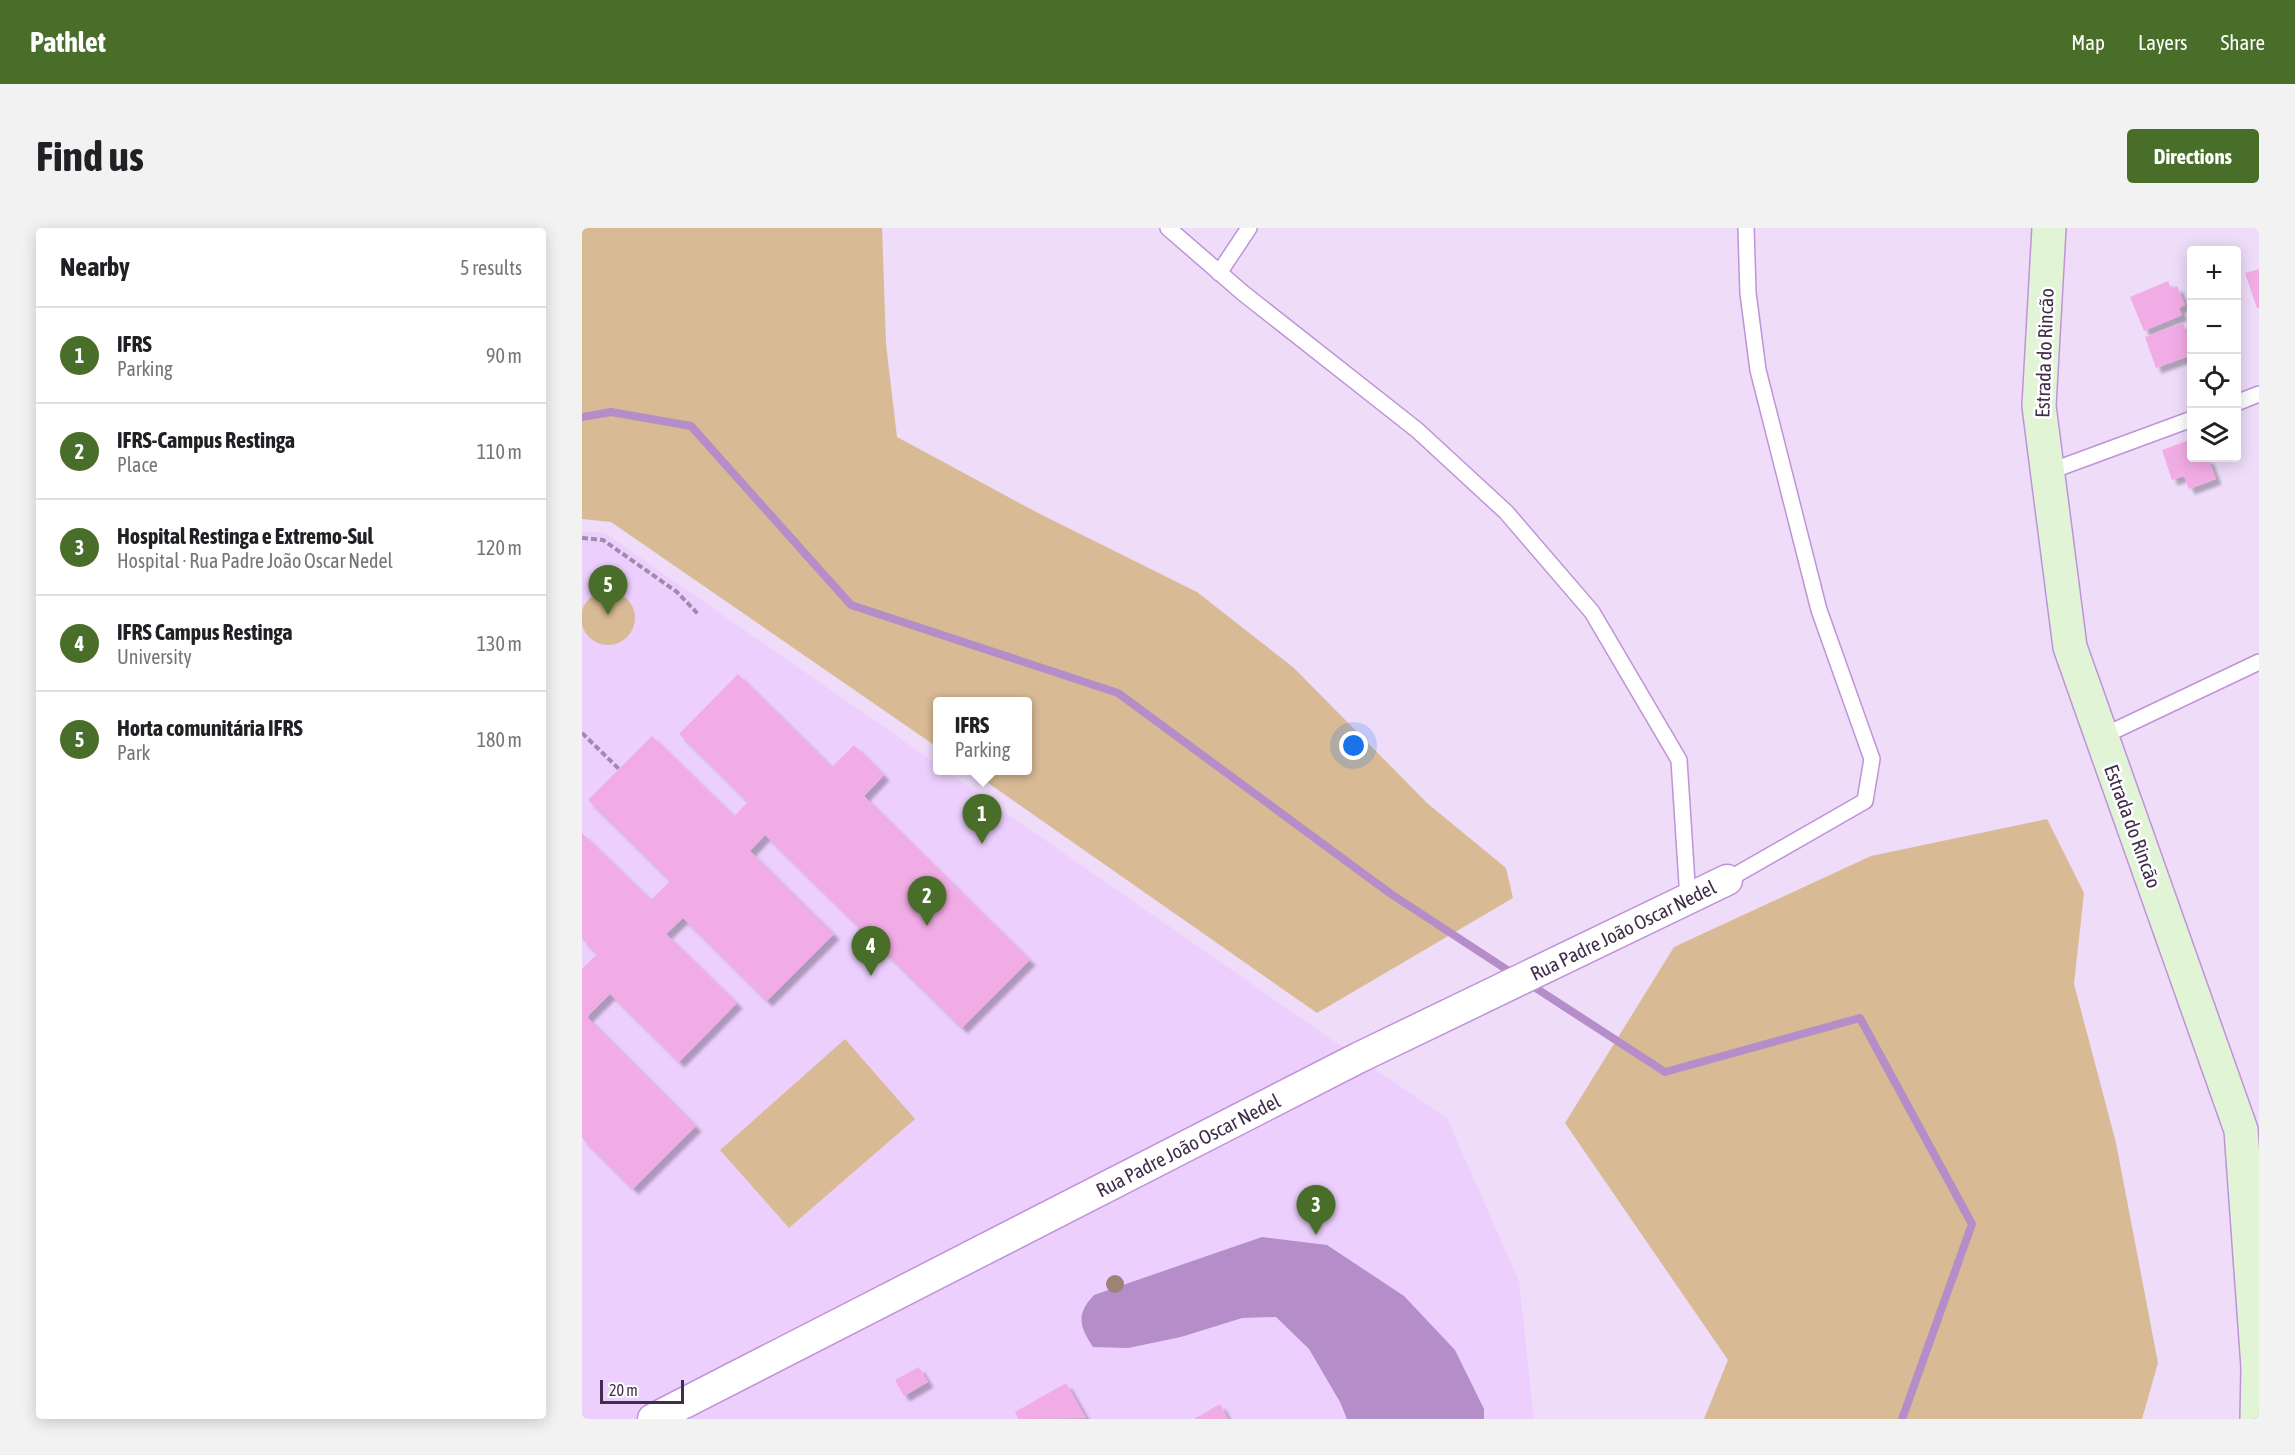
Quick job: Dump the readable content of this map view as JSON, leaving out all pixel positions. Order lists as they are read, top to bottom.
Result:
{
  "streets": {
    "street": ["Estrada do Rincão", "Rua Padre João Oscar Nedel"]
  },
  "scale_bar": "20 m",
  "page": {
    "header": "Pathlet",
    "nav": ["Map", "Layers", "Share"],
    "buttons": "Directions",
    "title": "Find us",
    "heading": ["Nearby", "5 results"],
    "map_buttons": ["+", "−"],
    "list": [
      {
        "mark": "1",
        "name": "IFRS",
        "note": "Parking",
        "value": "90 m"
      },
      {
        "mark": "2",
        "name": "IFRS-Campus Restinga",
        "note": "Place",
        "value": "110 m"
      },
      {
        "mark": "3",
        "name": "Hospital Restinga e Extremo-Sul",
        "note": "Hospital · Rua Padre João Oscar Nedel",
        "value": "120 m"
      },
      {
        "mark": "4",
        "name": "IFRS Campus Restinga",
        "note": "University",
        "value": "130 m"
      },
      {
        "mark": "5",
        "name": "Horta comunitária IFRS",
        "note": "Park",
        "value": "180 m"
      }
    ],
    "pins": [
      "5",
      "1",
      "2",
      "4",
      "3"
    ],
    "popup": ["IFRS", "Parking"],
    "scale": "20 m"
  }
}
